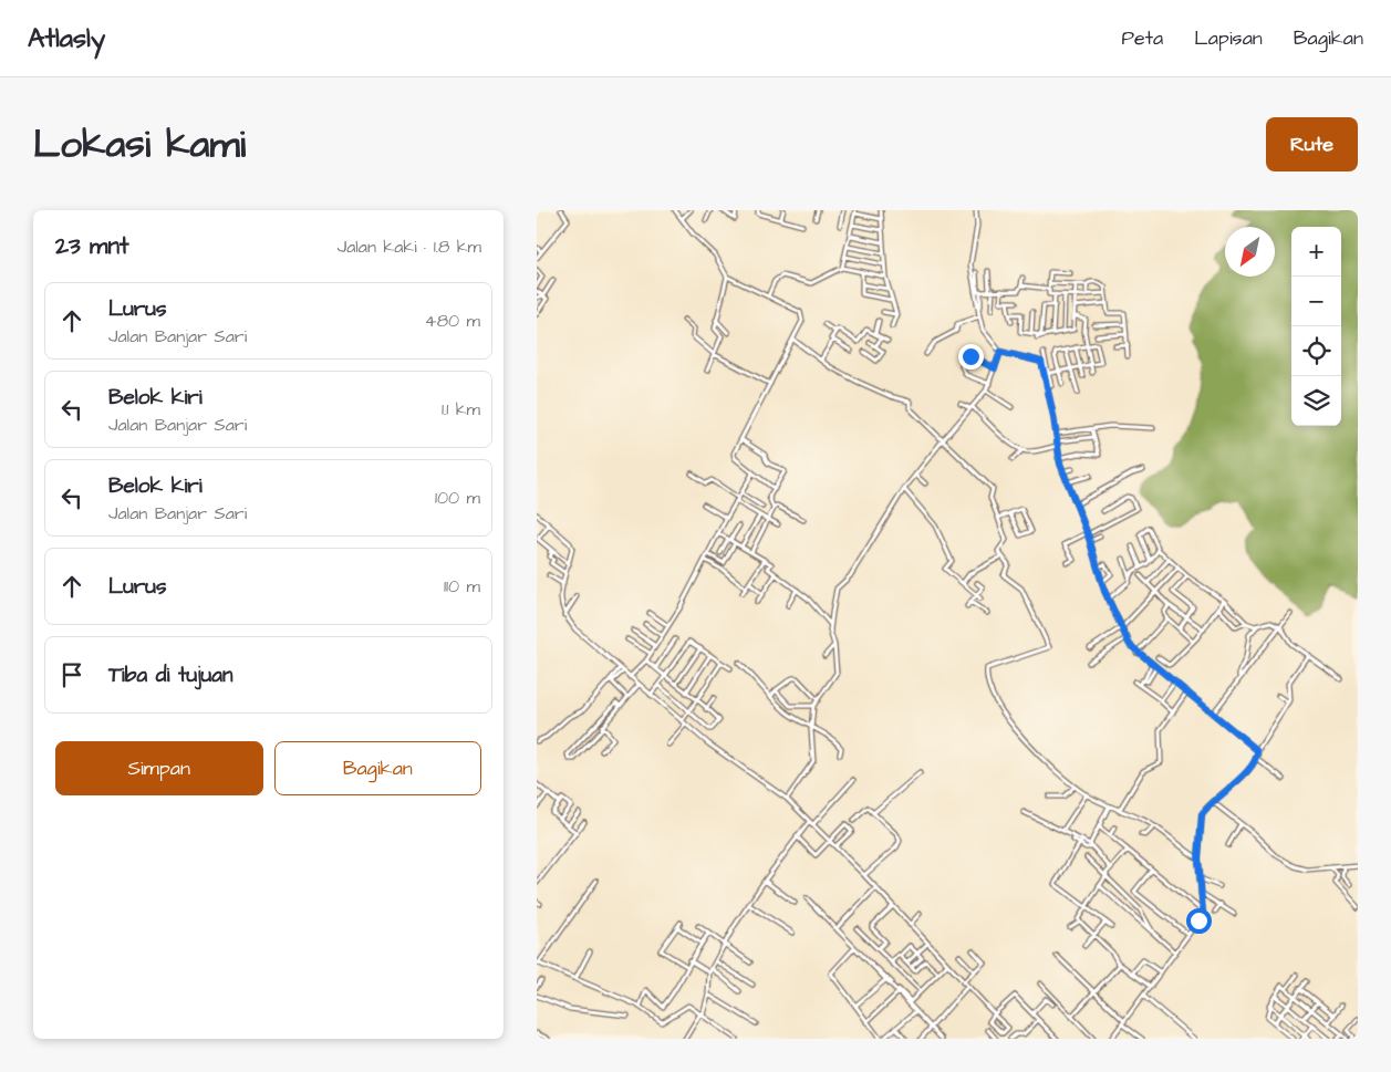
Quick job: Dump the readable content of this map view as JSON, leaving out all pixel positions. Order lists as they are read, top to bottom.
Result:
{
  "north": "bottom left",
  "page": {
    "header": "Atlasly",
    "nav": ["Peta", "Lapisan", "Bagikan"],
    "title": "Lokasi kami",
    "buttons": [
      "Rute",
      ["Simpan", "Bagikan"]
    ],
    "heading": ["23 mnt", "Jalan kaki · 1.8 km"],
    "map_buttons": ["+", "−"],
    "list": [
      ["Lurus", "Jalan Banjar Sari", "480 m"],
      ["Belok kiri", "Jalan Banjar Sari", "1.1 km"],
      ["Belok kiri", "Jalan Banjar Sari", "100 m"],
      ["Lurus", "110 m"],
      "Tiba di tujuan"
    ]
  }
}
